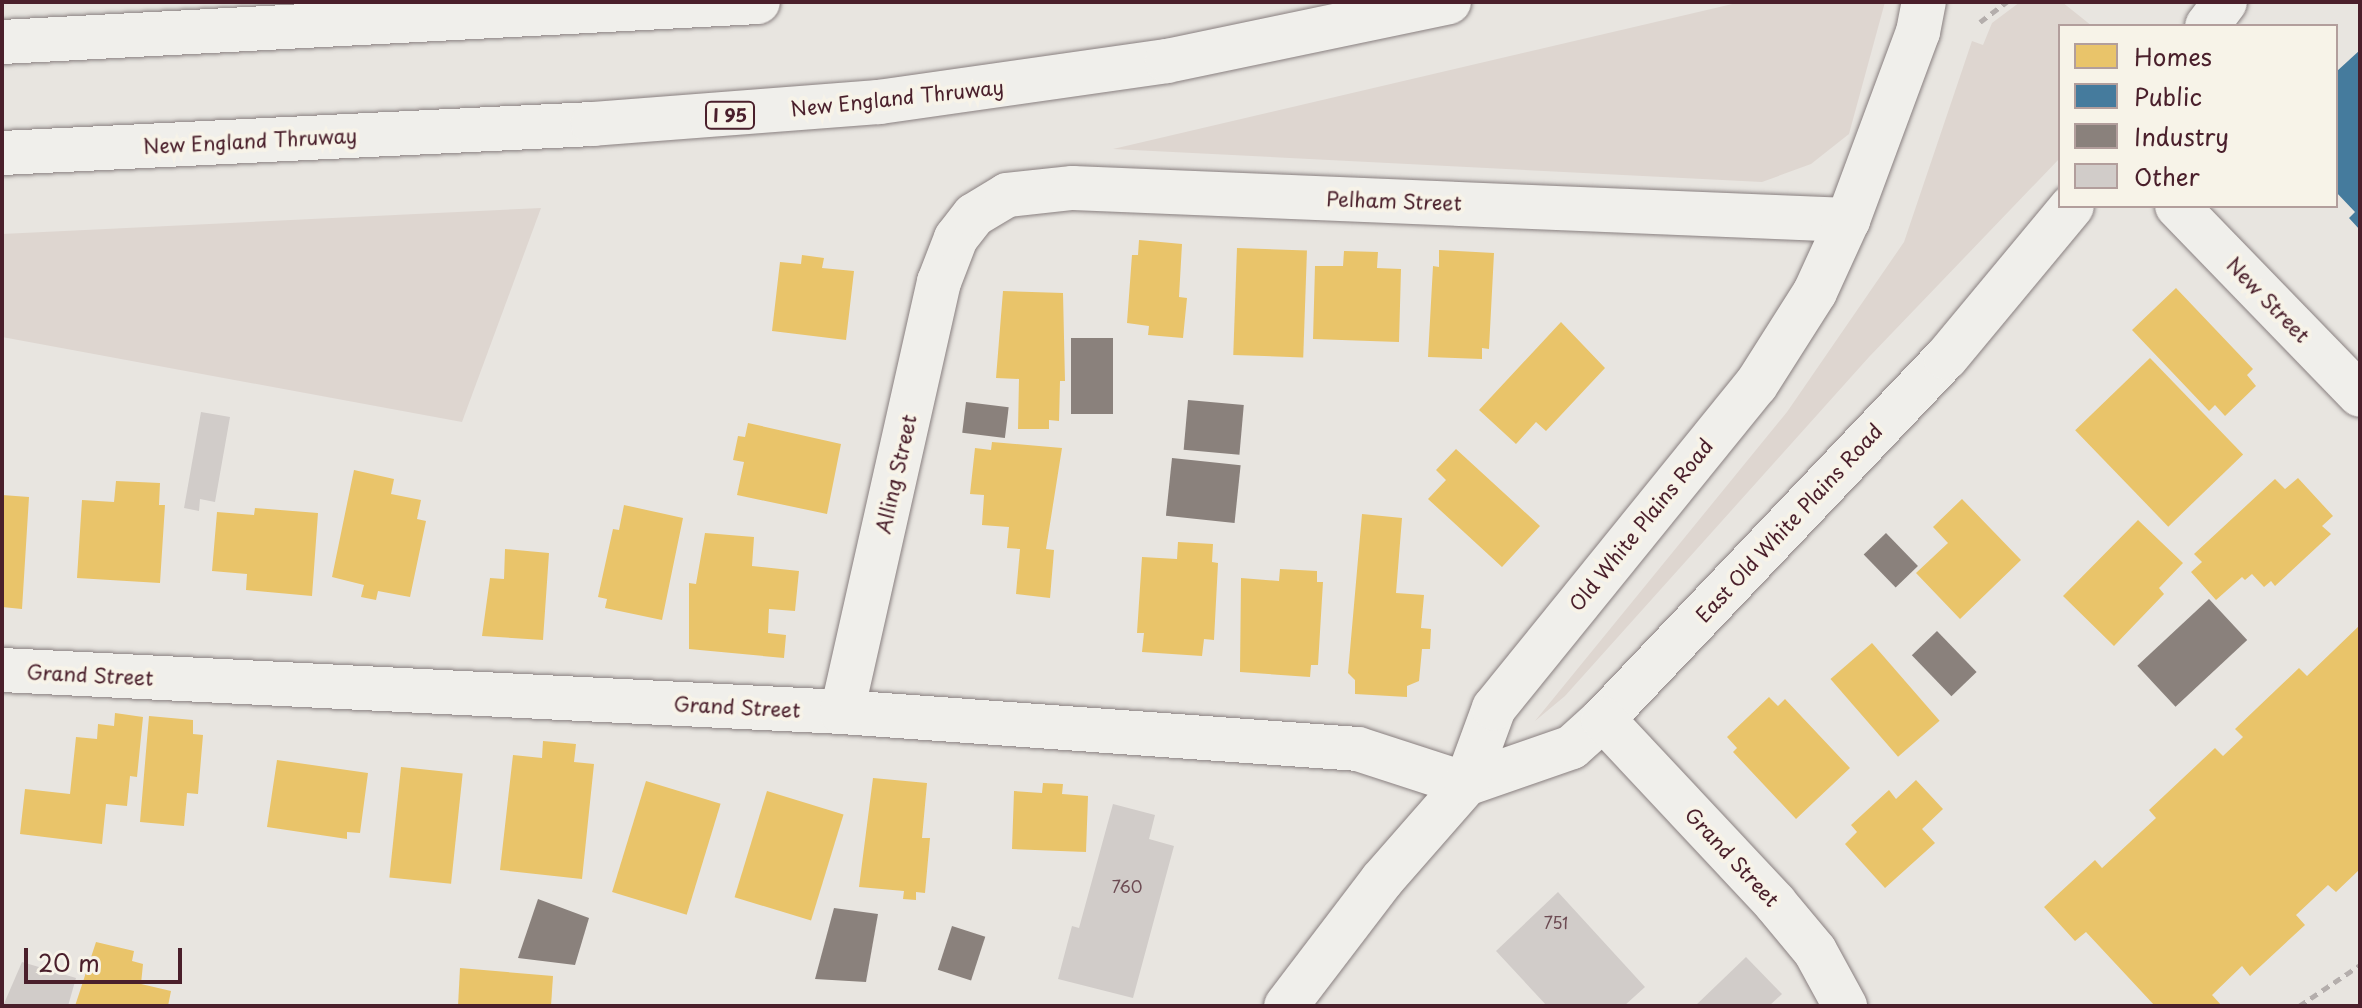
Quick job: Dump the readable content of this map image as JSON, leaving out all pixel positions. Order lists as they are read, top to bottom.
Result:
{
  "streets": {
    "main road": [
      "New England Thruway",
      "I 95",
      "Pelham Street",
      "New Street",
      "Alling Street",
      "East Old White Plains Road",
      "Old White Plains Road",
      "Grand Street"
    ]
  },
  "crossings": [
    ["Pelham Street", "Alling Street"],
    ["Pelham Street", "Old White Plains Road"],
    ["Alling Street", "Grand Street"],
    ["East Old White Plains Road", "Old White Plains Road"],
    ["East Old White Plains Road", "Grand Street"],
    ["Old White Plains Road", "Grand Street"]
  ],
  "house_numbers": ["760", "751"],
  "legend": [
    "Homes",
    "Public",
    "Industry",
    "Other"
  ],
  "scale_bar": "20 m"
}
